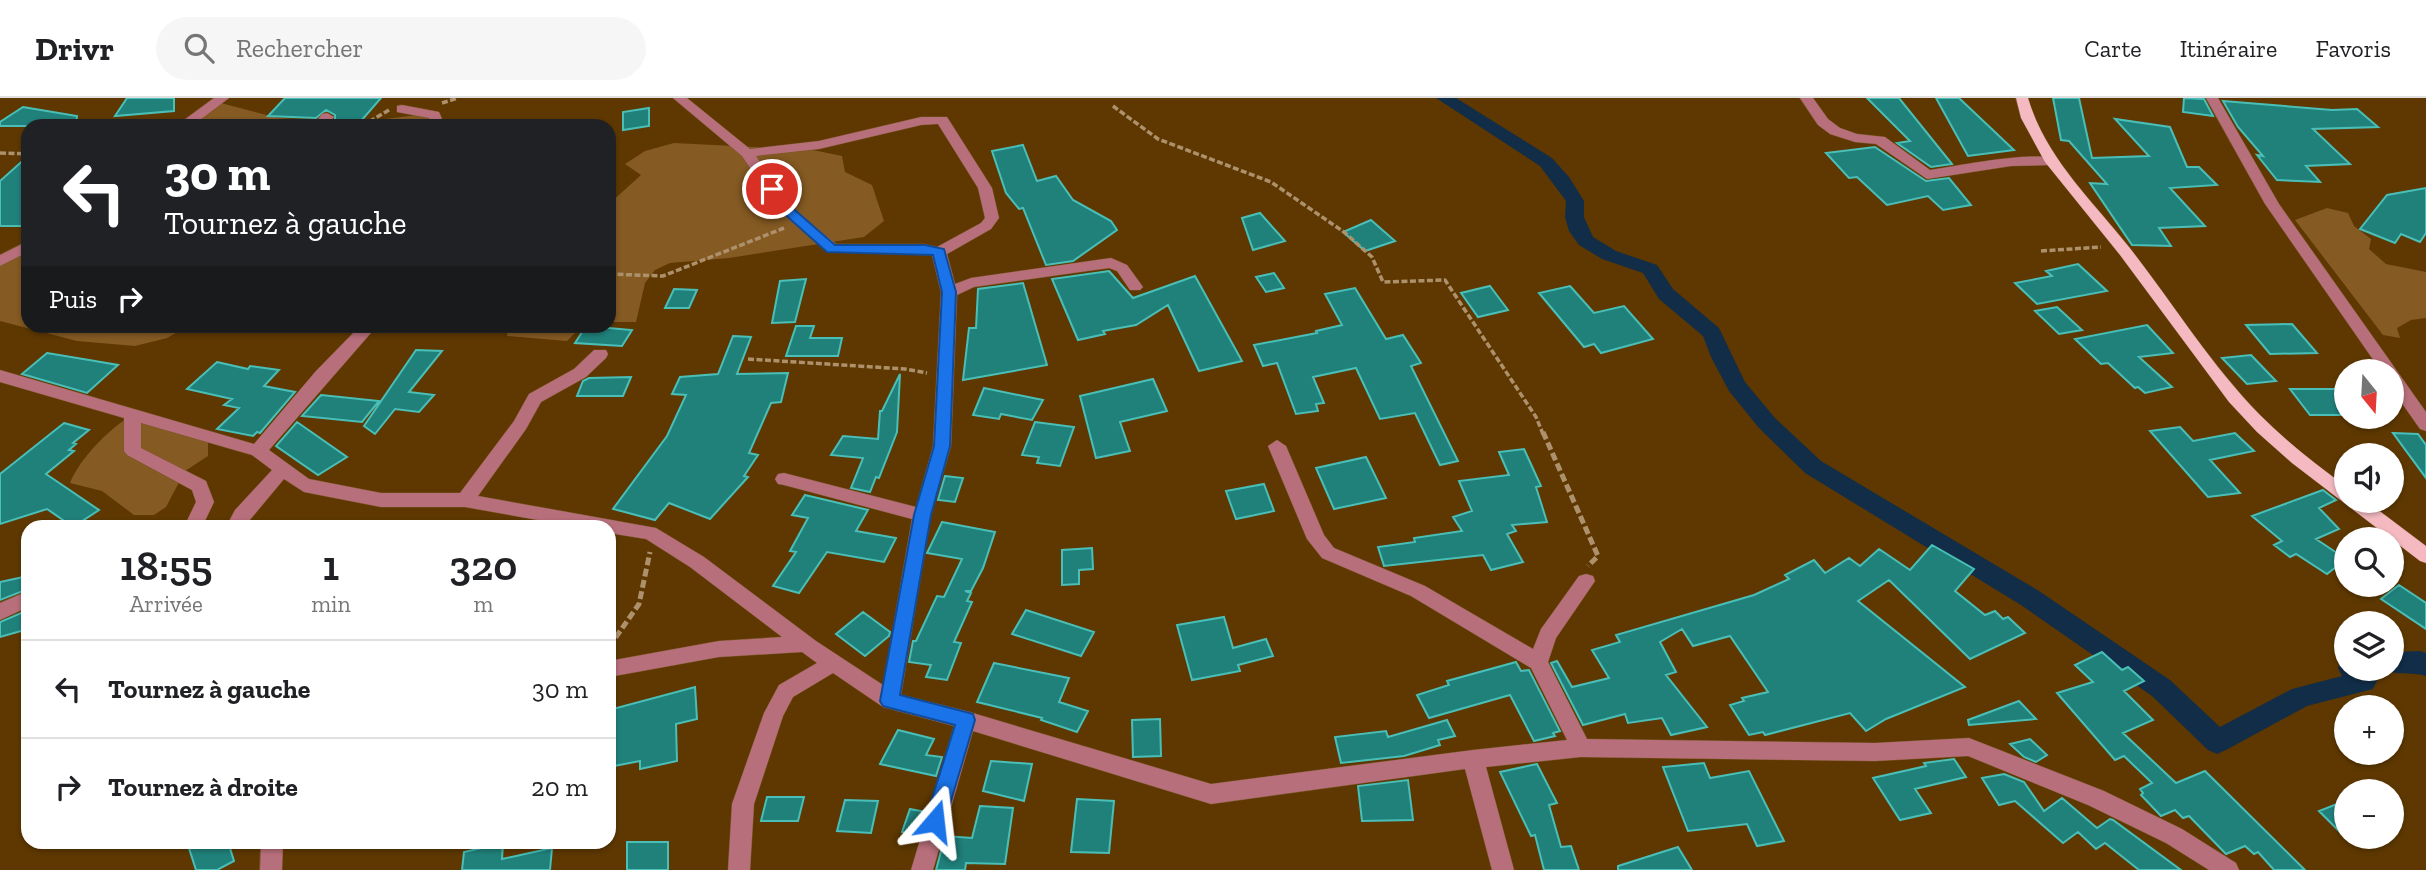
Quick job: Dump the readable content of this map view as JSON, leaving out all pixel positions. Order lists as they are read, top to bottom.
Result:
{
  "north": "bottom",
  "page": {
    "header": "Drivr",
    "search": "Rechercher",
    "nav": ["Carte", "Itinéraire", "Favoris"],
    "turn": ["30 m", "Tournez à gauche"],
    "then": "Puis",
    "map_buttons": ["+", "−"],
    "eta": [
      "18:55",
      "Arrivée",
      "1",
      "min",
      "320",
      "m"
    ],
    "list": [
      {
        "name": "Tournez à gauche",
        "value": "30 m"
      },
      {
        "name": "Tournez à droite",
        "value": "20 m"
      }
    ]
  }
}
